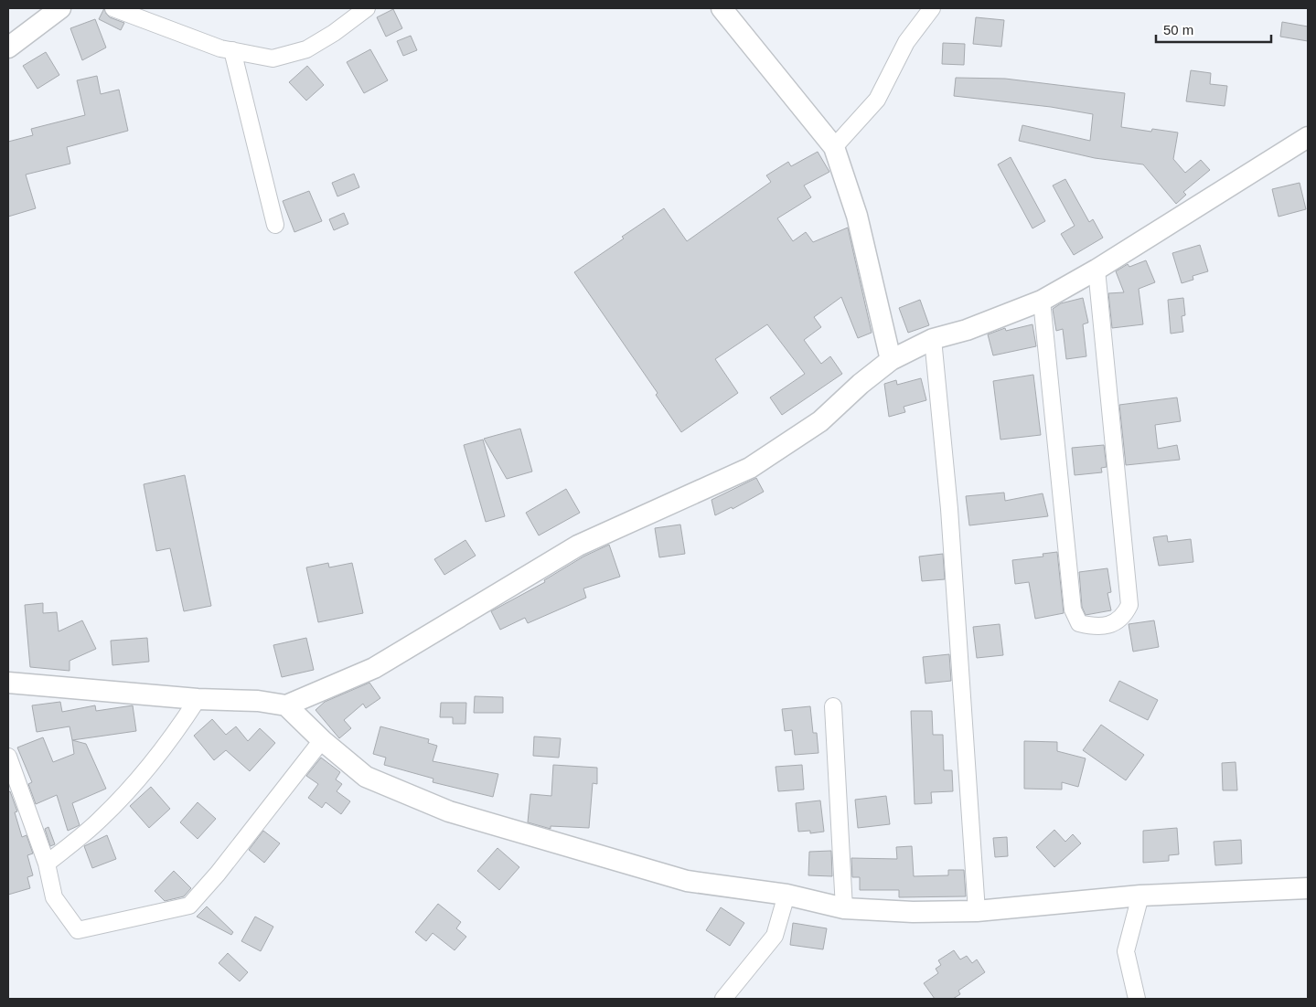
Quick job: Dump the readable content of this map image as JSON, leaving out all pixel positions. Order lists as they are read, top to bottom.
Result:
{
  "scale_bar": "50 m"
}
